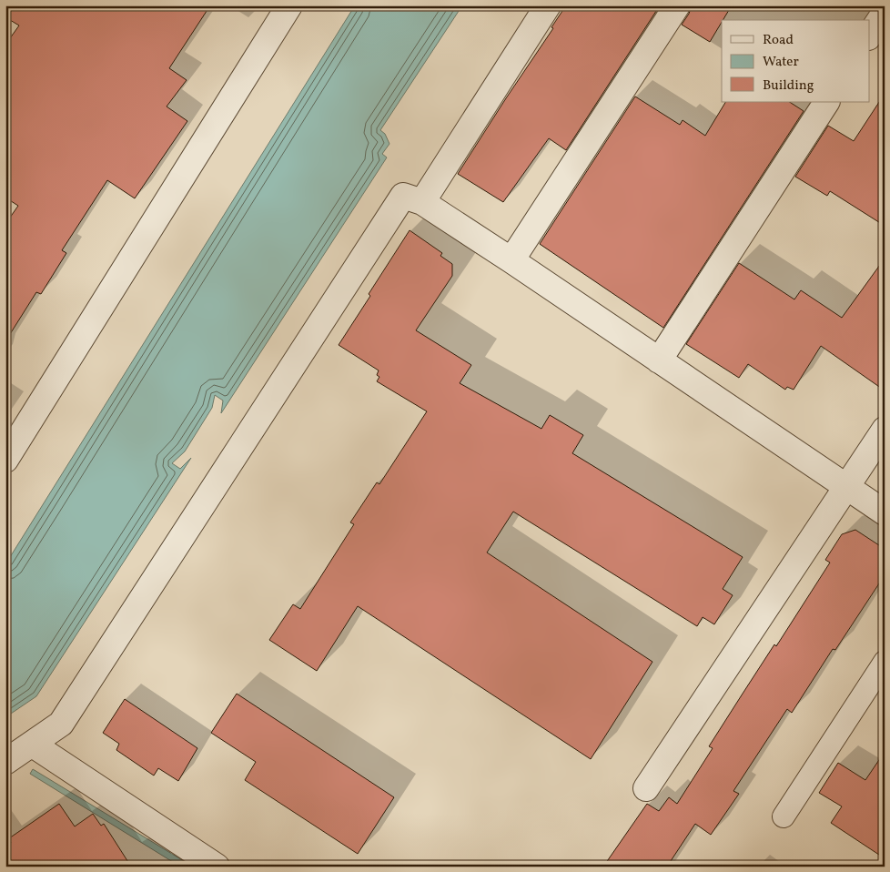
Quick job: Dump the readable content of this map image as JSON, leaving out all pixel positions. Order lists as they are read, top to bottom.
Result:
{
  "legend": ["Road", "Water", "Building"]
}
